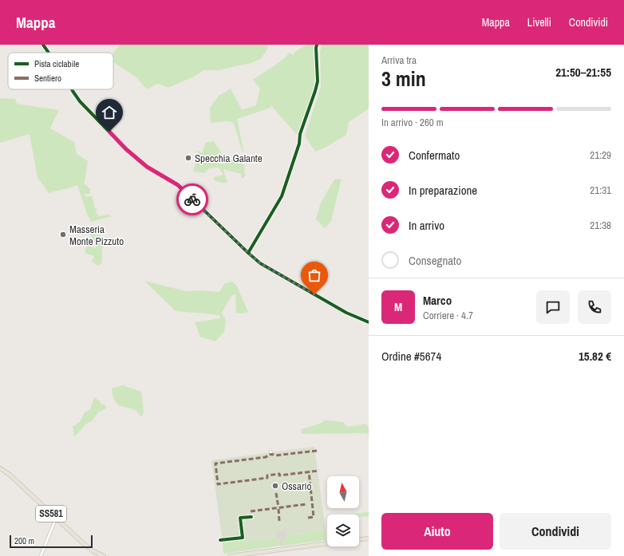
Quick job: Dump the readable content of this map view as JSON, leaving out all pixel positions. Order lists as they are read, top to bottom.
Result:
{
  "streets": {
    "main road": ["SS581"]
  },
  "places": ["Specchia Galante", "Masseria Monte Pizzuto", "Ossario"],
  "legend": ["Pista ciclabile", "Sentiero"],
  "scale_bar": "200 m",
  "north": "top",
  "page": {
    "header": "Mappa",
    "nav": ["Mappa", "Livelli", "Condividi"],
    "heading": ["3 min", "Arriva tra", "21:50–21:55"],
    "panel": [
      "Marco",
      "Corriere · 4.7",
      "Ordine #5674",
      "15.82 €"
    ],
    "bar": "In arrivo · 260 m",
    "list": [
      ["Confermato", "21:29"],
      ["In preparazione", "21:31"],
      ["In arrivo", "21:38"],
      "Consegnato"
    ],
    "round": "M",
    "buttons": ["Aiuto", "Condividi"],
    "scale": "200 m"
  }
}
